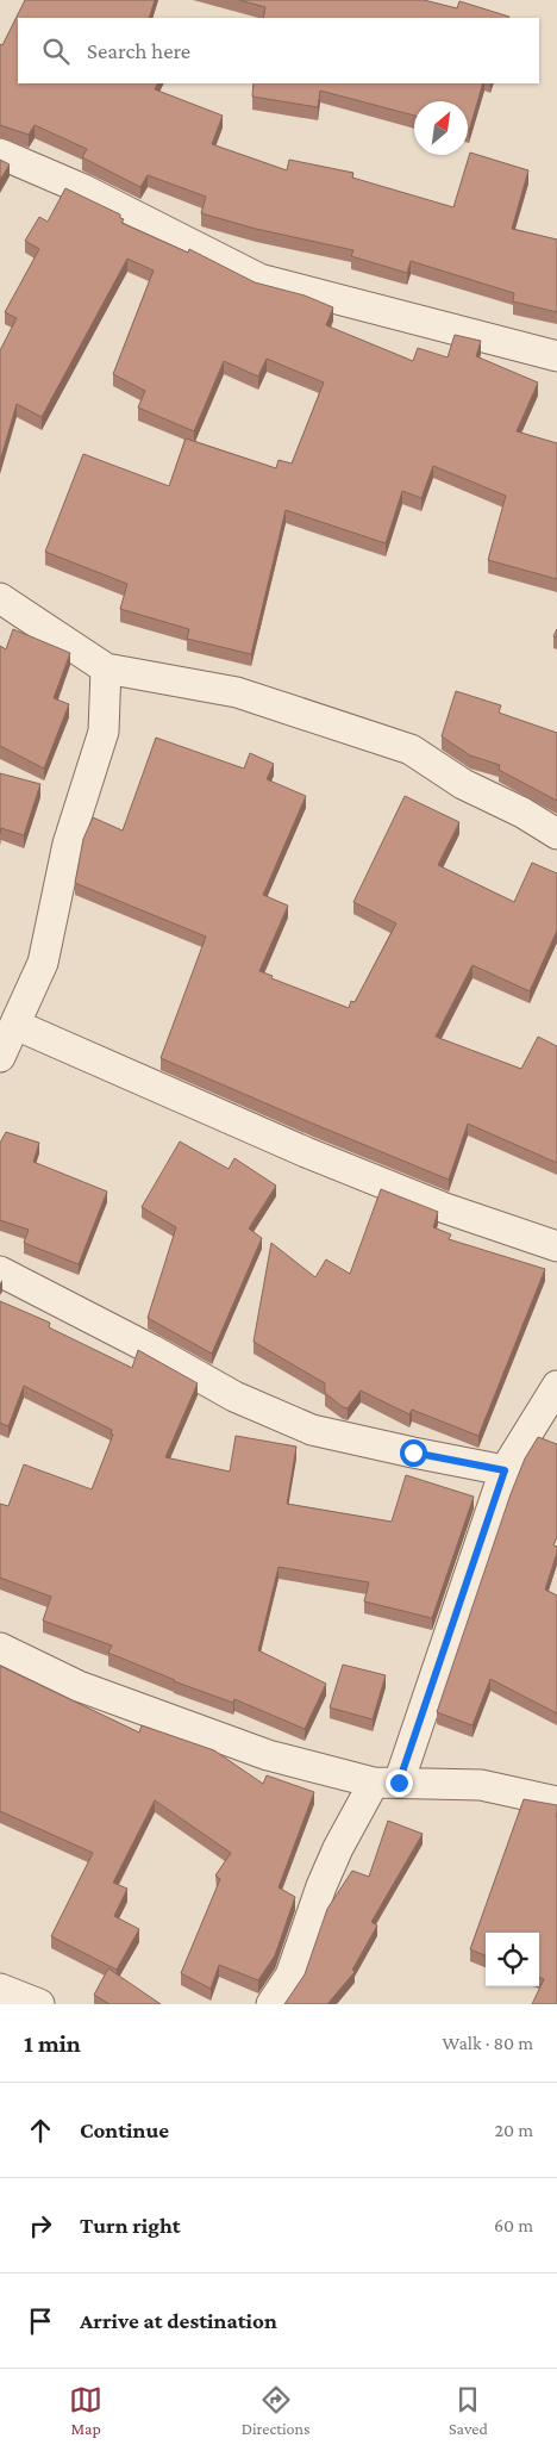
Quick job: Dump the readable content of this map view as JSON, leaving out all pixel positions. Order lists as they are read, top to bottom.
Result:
{
  "north": "top right",
  "page": {
    "search": "Search here",
    "heading": ["1 min", "Walk · 80 m"],
    "list": [
      ["Continue", "20 m"],
      ["Turn right", "60 m"],
      "Arrive at destination"
    ],
    "nav": ["Map", "Directions", "Saved"]
  }
}
